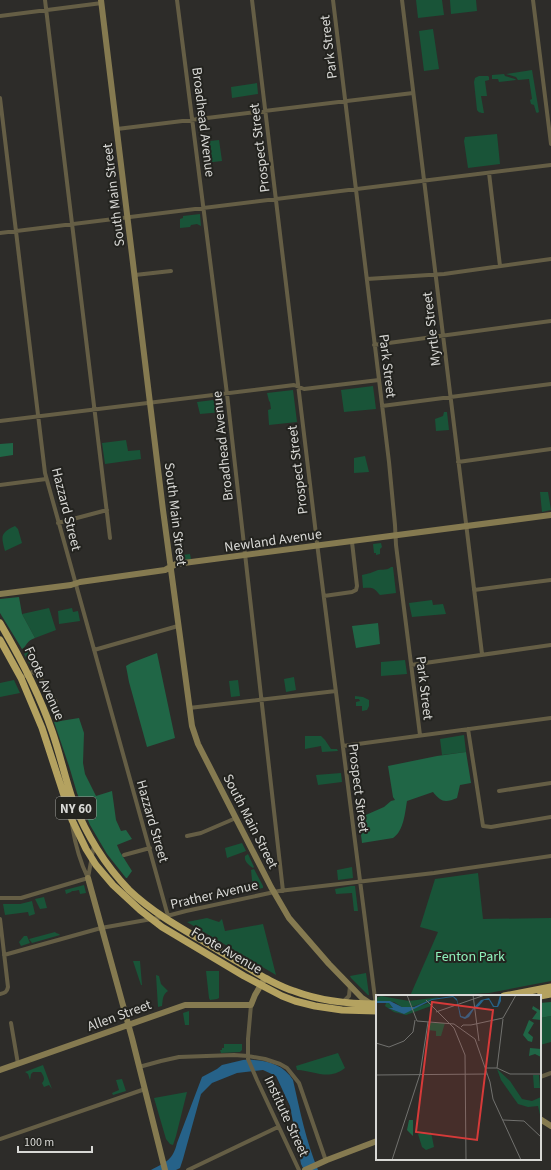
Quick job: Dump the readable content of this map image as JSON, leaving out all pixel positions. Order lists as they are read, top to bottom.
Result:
{
  "streets": {
    "highway": ["Foote Avenue", "NY 60"],
    "street": [
      "Park Street",
      "Broadhead Avenue",
      "Prospect Street",
      "South Main Street",
      "Myrtle Street",
      "Hazzard Street",
      "Newland Avenue",
      "Prather Avenue",
      "Allen Street",
      "Institute Street"
    ]
  },
  "crossings": [
    ["Park Street", "Newland Avenue"],
    ["Broadhead Avenue", "Newland Avenue"],
    ["Broadhead Avenue", "Prather Avenue"],
    ["Prospect Street", "South Main Street"],
    ["Prospect Street", "Newland Avenue"],
    ["Prospect Street", "Foote Avenue"],
    ["Prospect Street", "Prather Avenue"],
    ["South Main Street", "Newland Avenue"],
    ["South Main Street", "Foote Avenue"],
    ["South Main Street", "Prather Avenue"],
    ["Myrtle Street", "Newland Avenue"],
    ["Hazzard Street", "Newland Avenue"],
    ["Hazzard Street", "Foote Avenue"],
    ["Hazzard Street", "Prather Avenue"],
    ["Foote Avenue", "Prather Avenue"],
    ["Foote Avenue", "Allen Street"]
  ],
  "parks": ["Fenton Park"],
  "scale_bar": "100 m"
}
